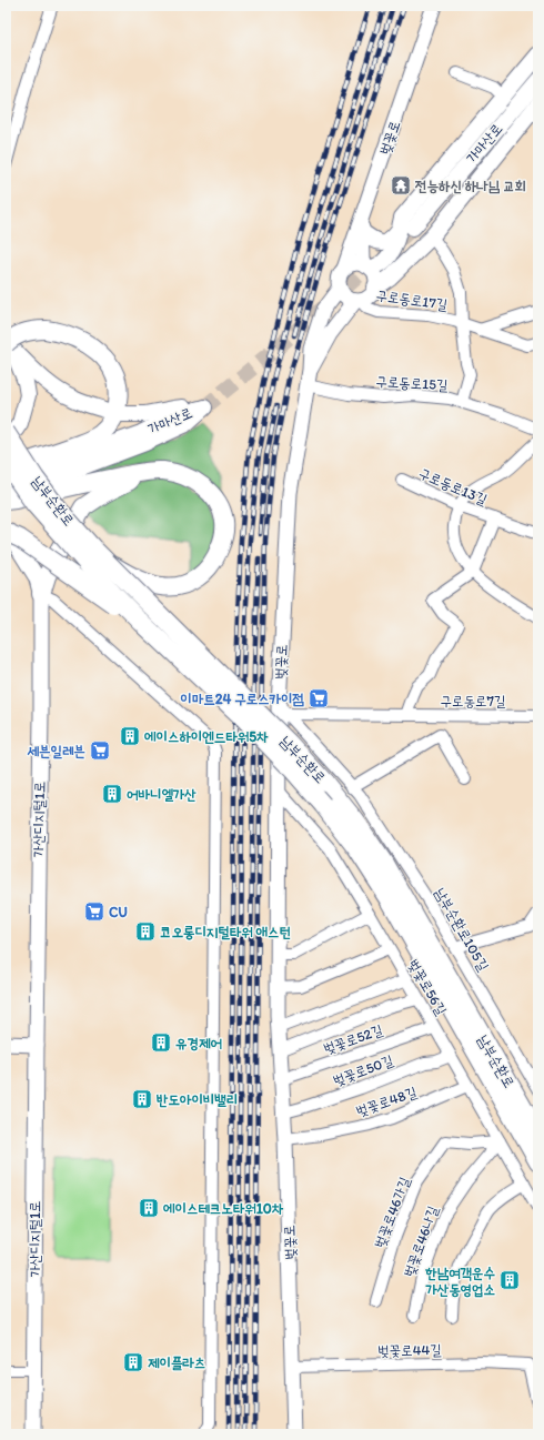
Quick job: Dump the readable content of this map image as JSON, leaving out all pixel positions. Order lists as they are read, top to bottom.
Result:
{
  "streets": {
    "main road": ["가마산로", "남부순환로"],
    "street": [
      "벚꽃로",
      "구로동로17길",
      "구로동로15길",
      "구로동로13길",
      "구로동로7길",
      "가산디지털1로",
      "남부순환로105길",
      "벚꽃로56길",
      "벚꽃로52길",
      "벚꽃로50길",
      "벚꽃로48길",
      "벚꽃로46가길",
      "벚꽃로46나길",
      "벚꽃로44길"
    ]
  },
  "crossings": [
    ["벚꽃로", "구로동로17길"],
    ["벚꽃로", "구로동로15길"],
    ["벚꽃로", "구로동로7길"],
    ["벚꽃로", "남부순환로105길"],
    ["벚꽃로", "벚꽃로56길"],
    ["벚꽃로", "벚꽃로52길"],
    ["벚꽃로", "벚꽃로50길"],
    ["벚꽃로", "벚꽃로48길"],
    ["벚꽃로", "벚꽃로44길"],
    ["구로동로17길", "구로동로15길"],
    ["구로동로7길", "남부순환로105길"],
    ["벚꽃로56길", "벚꽃로52길"],
    ["벚꽃로56길", "벚꽃로50길"],
    ["벚꽃로56길", "벚꽃로48길"],
    ["벚꽃로56길", "벚꽃로46가길"],
    ["벚꽃로56길", "벚꽃로46나길"],
    ["벚꽃로46가길", "벚꽃로46나길"]
  ],
  "places": {
    "temple": ["전능하신 하나님 교회"],
    "supermarket": ["이마트24 구로스카이점", "세븐일레븐", "CU"],
    "building": [
      "에이스하이엔드타워5차",
      "어바니엘가산",
      "코오롱디지털타워 애스턴",
      "유경제어",
      "반도아이비밸리",
      "에이스테크노타워10차",
      "한남여객운수 가산동영업소",
      "제이플라츠"
    ]
  }
}
